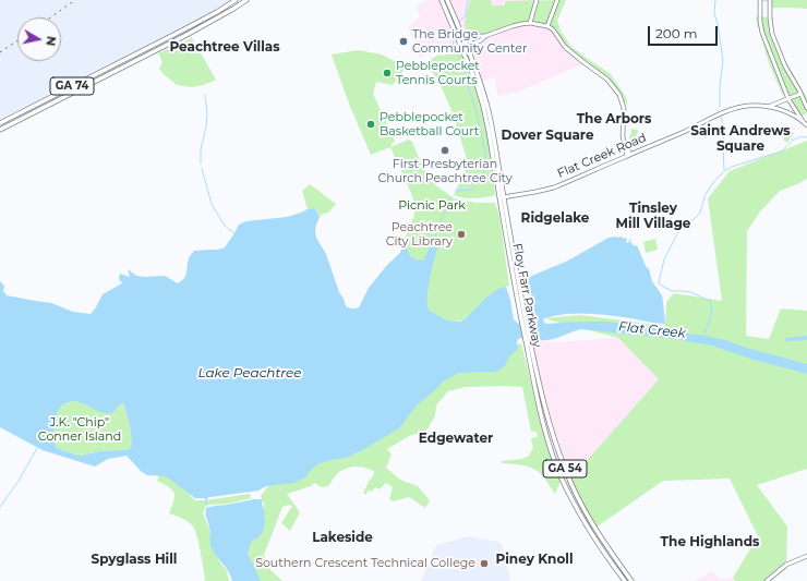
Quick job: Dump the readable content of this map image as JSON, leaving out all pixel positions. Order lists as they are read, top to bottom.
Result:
{
  "streets": {
    "main road": ["GA 74", "Floy Farr Parkway", "GA 54"],
    "street": ["Flat Creek Road"]
  },
  "crossings": [
    ["Flat Creek Road", "Floy Farr Parkway"]
  ],
  "districts": [
    "Peachtree Villas",
    "The Arbors",
    "Saint Andrews Square",
    "Dover Square",
    "Tinsley Mill Village",
    "Ridgelake",
    "Edgewater",
    "Lakeside",
    "The Highlands",
    "Spyglass Hill",
    "Piney Knoll"
  ],
  "water": ["Flat Creek", "Lake Peachtree"],
  "parks": ["Picnic Park", "J.K. \"Chip\" Conner Island"],
  "places": [
    "The Bridge Community Center",
    "Pebblepocket Tennis Courts",
    "Pebblepocket Basketball Court",
    "First Presbyterian Church Peachtree City",
    "Peachtree City Library",
    "Southern Crescent Technical College"
  ],
  "scale_bar": "200 m",
  "north": "right"
}
